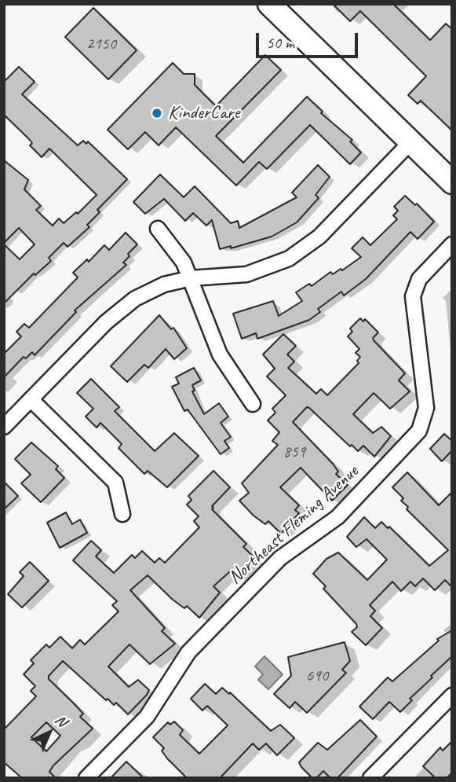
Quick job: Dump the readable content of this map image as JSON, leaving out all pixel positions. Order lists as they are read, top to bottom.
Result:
{
  "streets": {
    "street": ["Northeast Fleming Avenue"]
  },
  "places": ["KinderCare"],
  "house_numbers": ["2150", "859", "690"],
  "scale_bar": "50 m",
  "north": "top right"
}
